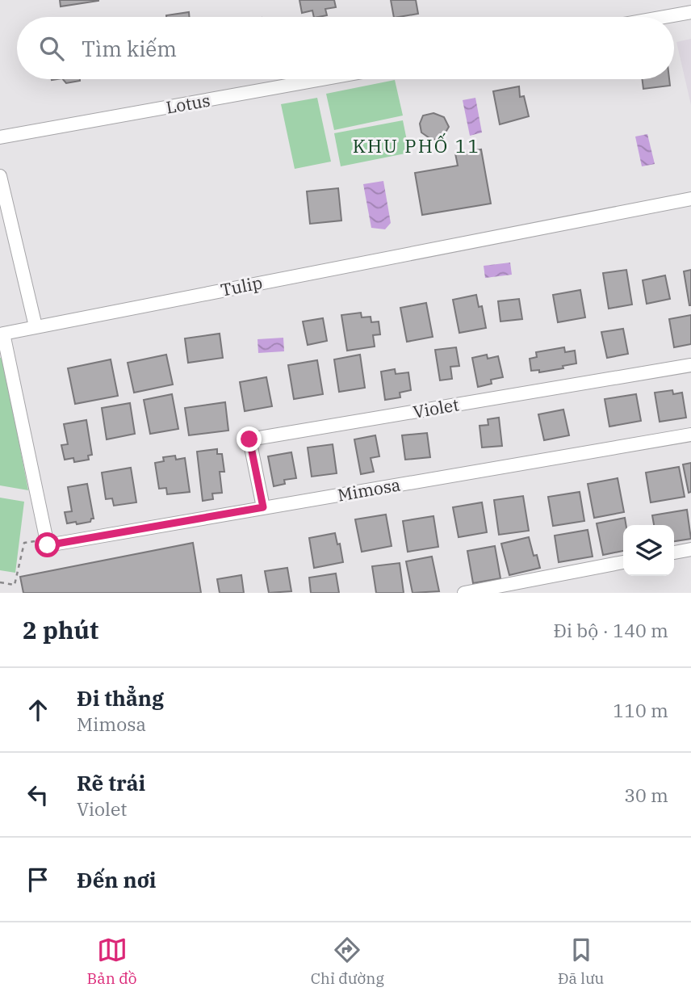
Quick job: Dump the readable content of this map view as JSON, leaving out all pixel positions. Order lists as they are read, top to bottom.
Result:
{
  "streets": {
    "street": [
      "Lotus",
      "Tulip",
      "Violet",
      "Mimosa"
    ]
  },
  "crossings": [
    ["Tulip", "Mimosa"],
    ["Violet", "Mimosa"]
  ],
  "districts": ["KHU PHỐ 11"],
  "page": {
    "search": "Tìm kiếm",
    "heading": ["2 phút", "Đi bộ · 140 m"],
    "list": [
      ["Đi thẳng", "Mimosa", "110 m"],
      ["Rẽ trái", "Violet", "30 m"],
      "Đến nơi"
    ],
    "nav": ["Bản đồ", "Chỉ đường", "Đã lưu"]
  }
}
